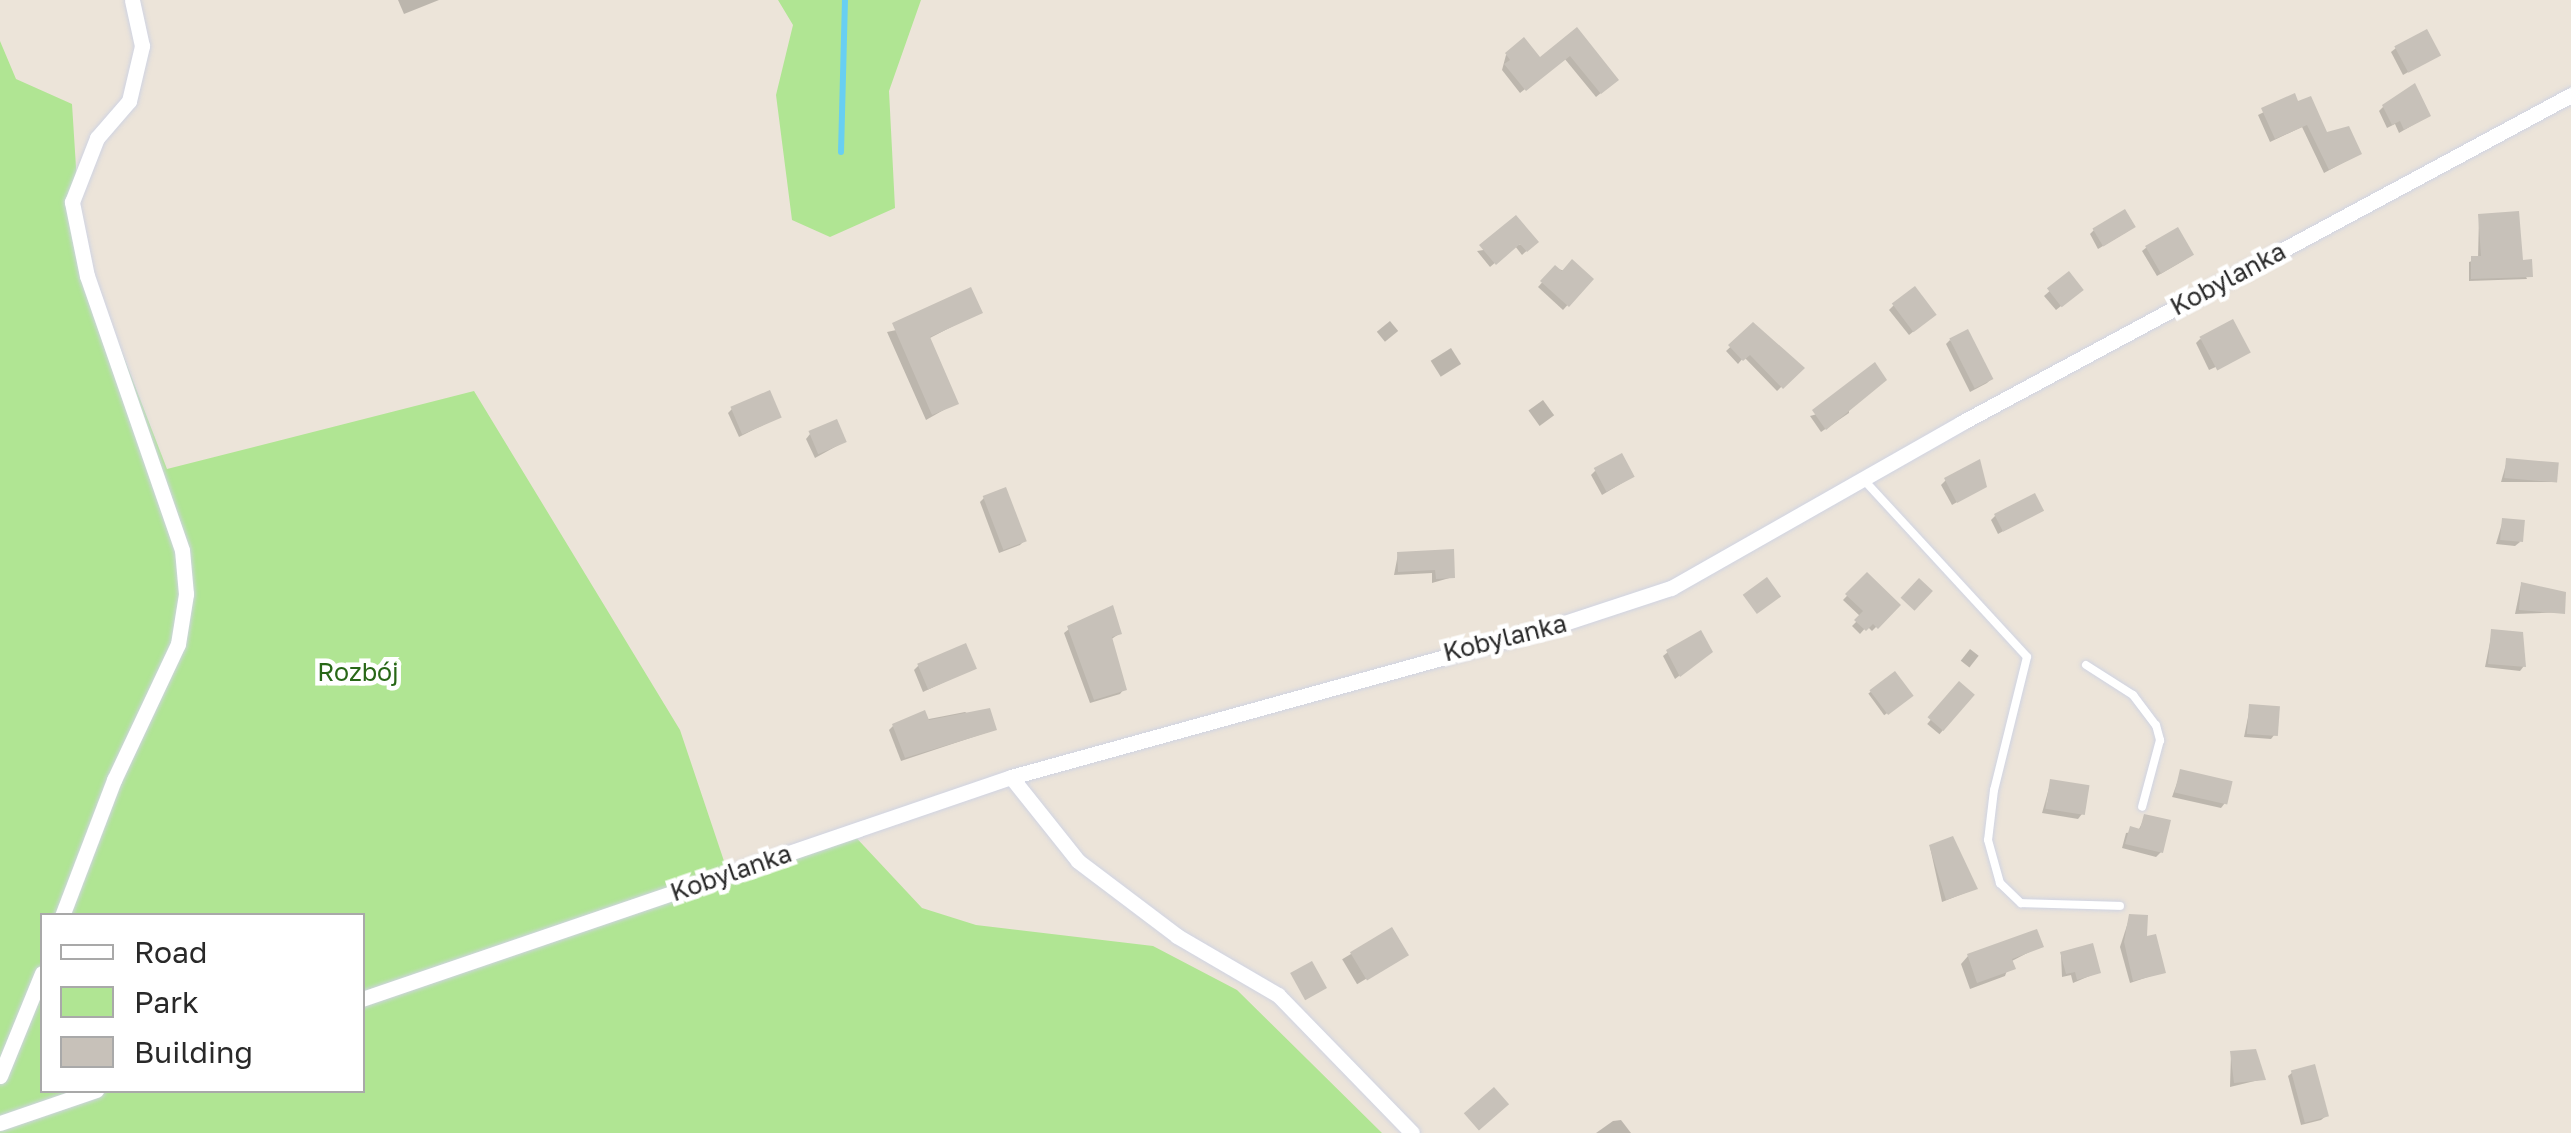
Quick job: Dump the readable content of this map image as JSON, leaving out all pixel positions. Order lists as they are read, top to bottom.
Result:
{
  "streets": {
    "street": ["Kobylanka"]
  },
  "parks": ["Rozbój"],
  "legend": ["Road", "Park", "Building"]
}
